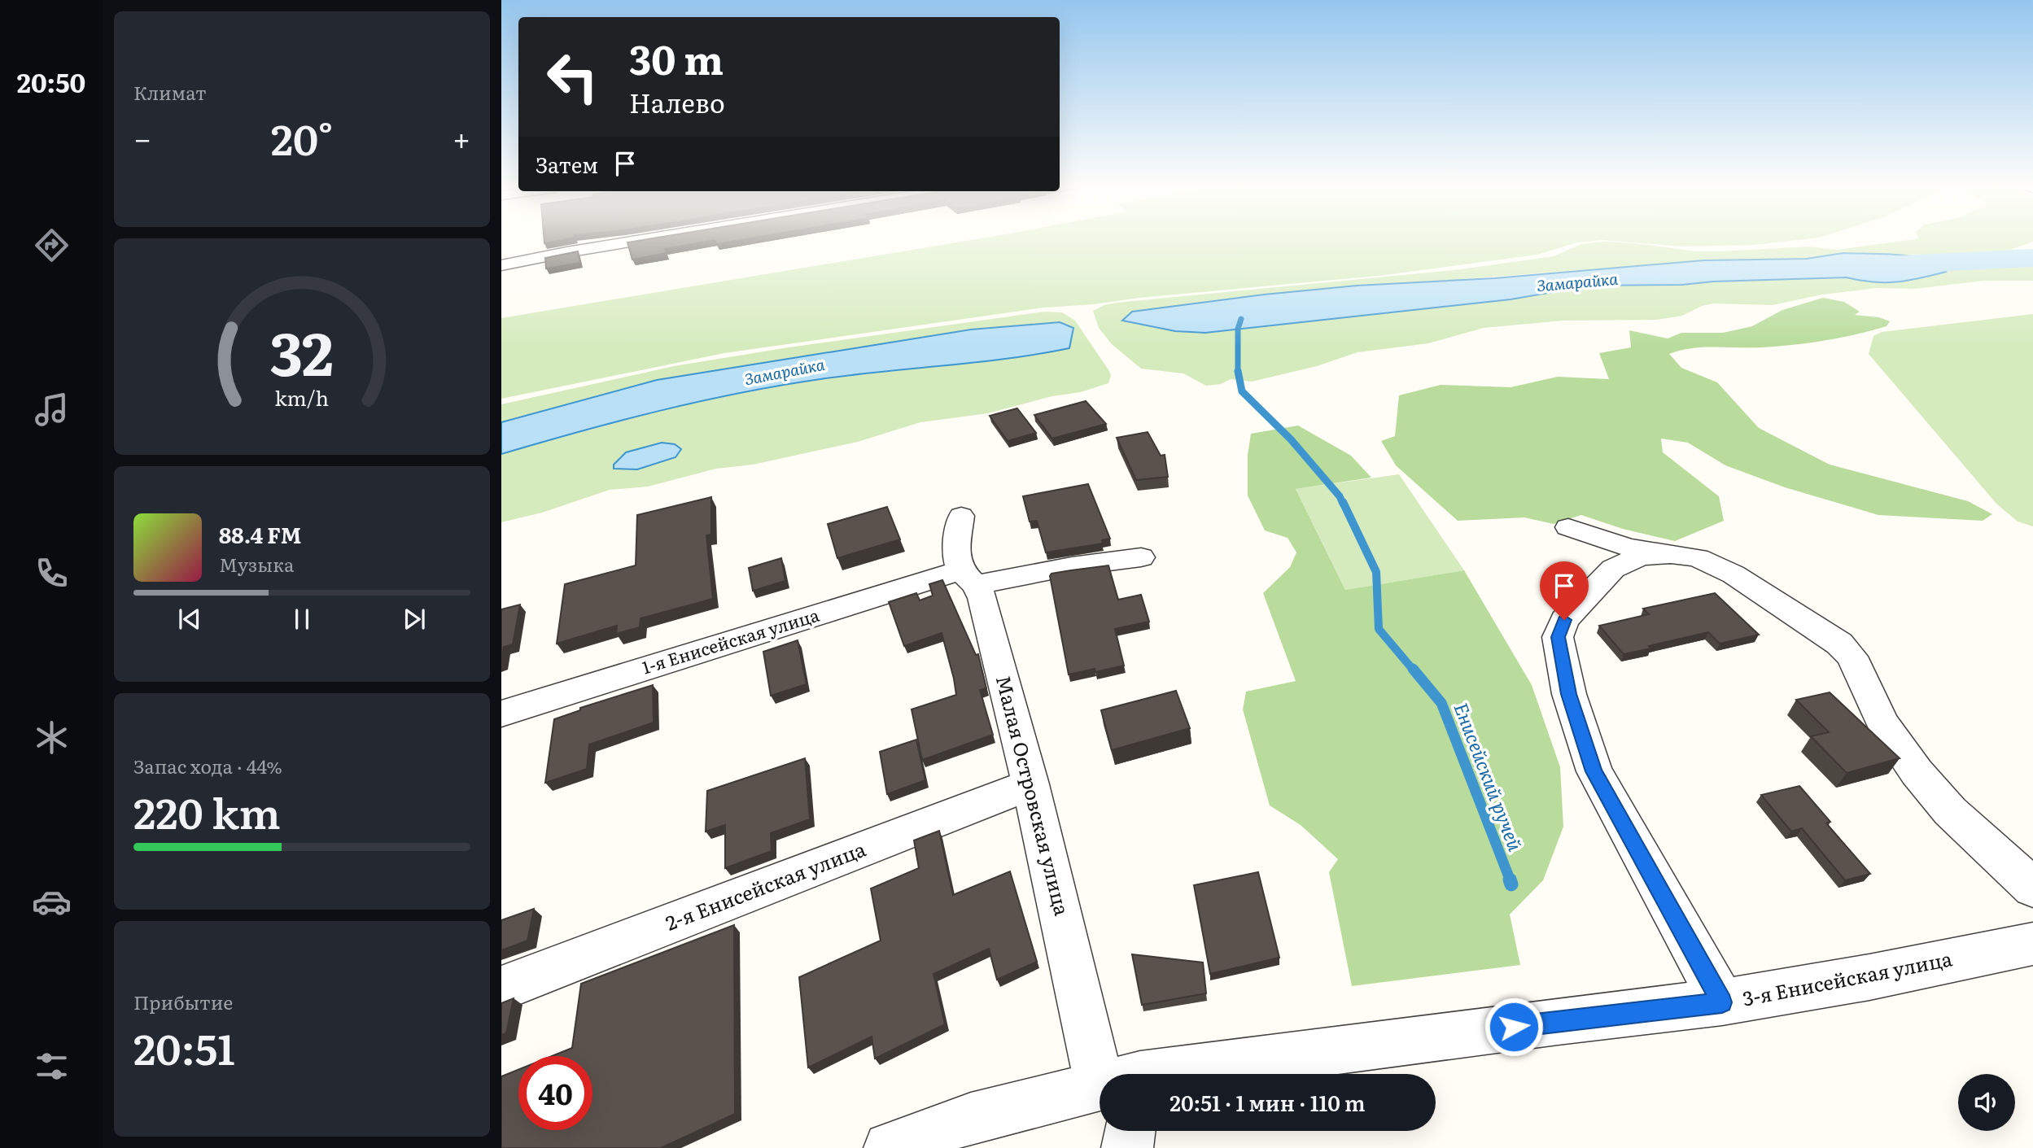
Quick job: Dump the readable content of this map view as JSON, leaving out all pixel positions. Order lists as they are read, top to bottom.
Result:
{
  "streets": {
    "street": [
      "1-я Енисейская улица",
      "Малая Островская улица",
      "2-я Енисейская улица",
      "3-я Енисейская улица"
    ]
  },
  "crossings": [
    ["1-я Енисейская улица", "Малая Островская улица"],
    ["Малая Островская улица", "2-я Енисейская улица"]
  ],
  "water": ["Замарайка", "Енисейский ручей"],
  "page": {
    "tabs": "20:50",
    "tile": [
      "Климат",
      ["Запас хода · 44%", "220 km"],
      ["Прибытие", "20:51"]
    ],
    "turn": ["30 m", "Налево"],
    "heat": ["−", "20°", "+"],
    "then": "Затем",
    "song": ["88.4 FM", "Музыка"],
    "limit": "40",
    "trip": "20:51 · 1 мин · 110 m",
    "gauge": ["32", "km/h"]
  }
}
